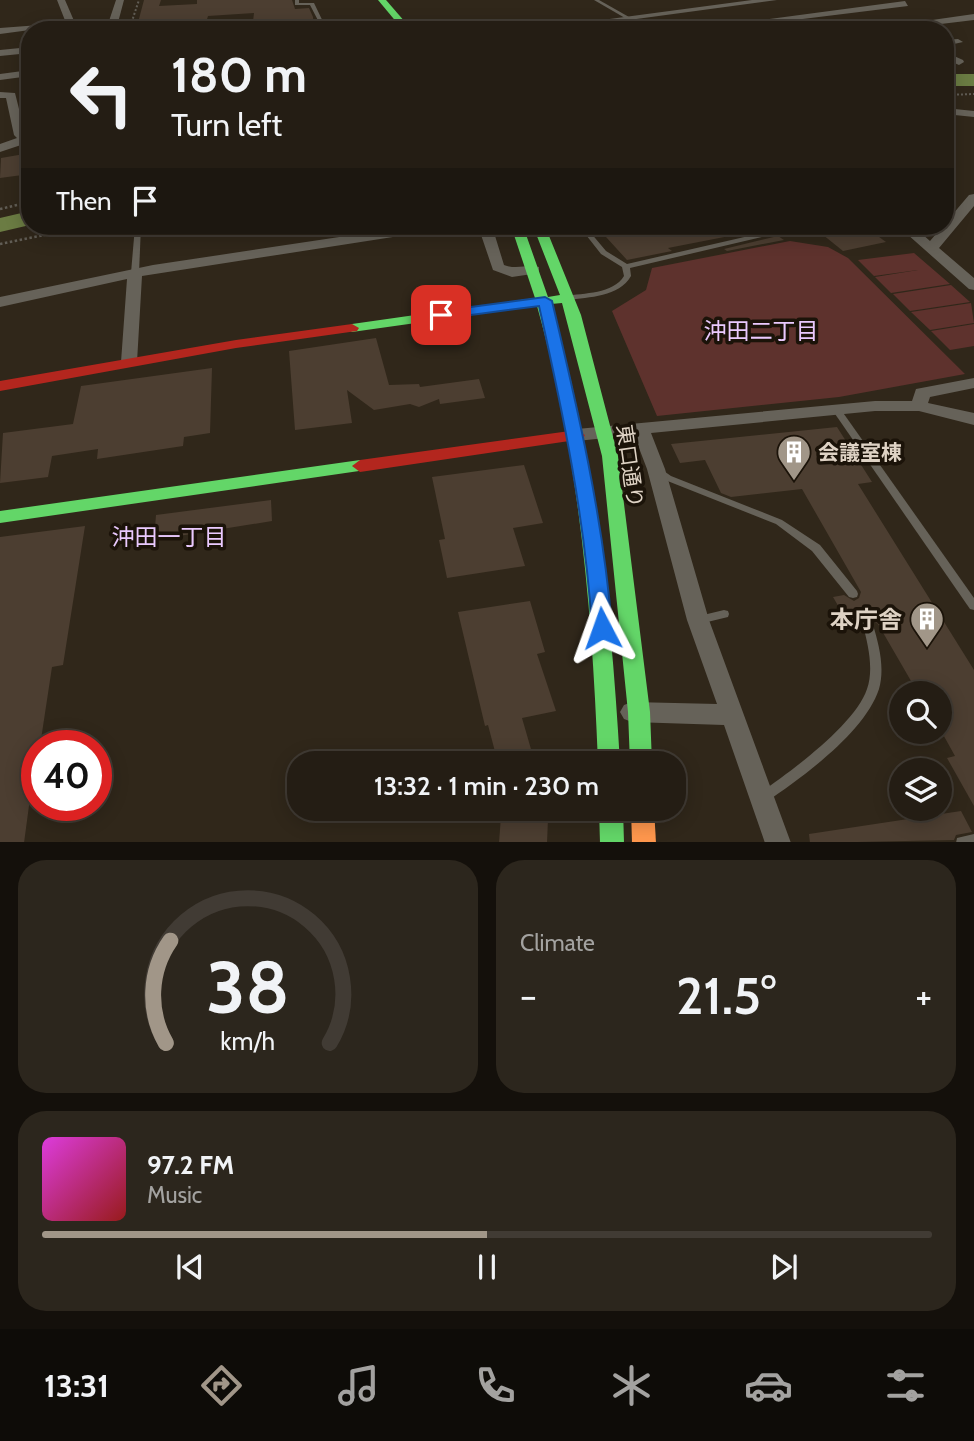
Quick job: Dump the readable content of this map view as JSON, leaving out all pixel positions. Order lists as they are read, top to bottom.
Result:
{
  "streets": {
    "street": ["東口通り"]
  },
  "districts": ["沖田二丁目", "沖田一丁目"],
  "places": {
    "building": ["会議室棟", "本庁舎"]
  },
  "page": {
    "turn": ["180 m", "Turn left"],
    "then": "Then",
    "limit": "40",
    "trip": "13:32 · 1 min · 230 m",
    "tile": "Climate",
    "heat": ["−", "21.5°", "+"],
    "song": ["97.2 FM", "Music"],
    "tabs": "13:31",
    "gauge": ["38", "km/h"]
  }
}
